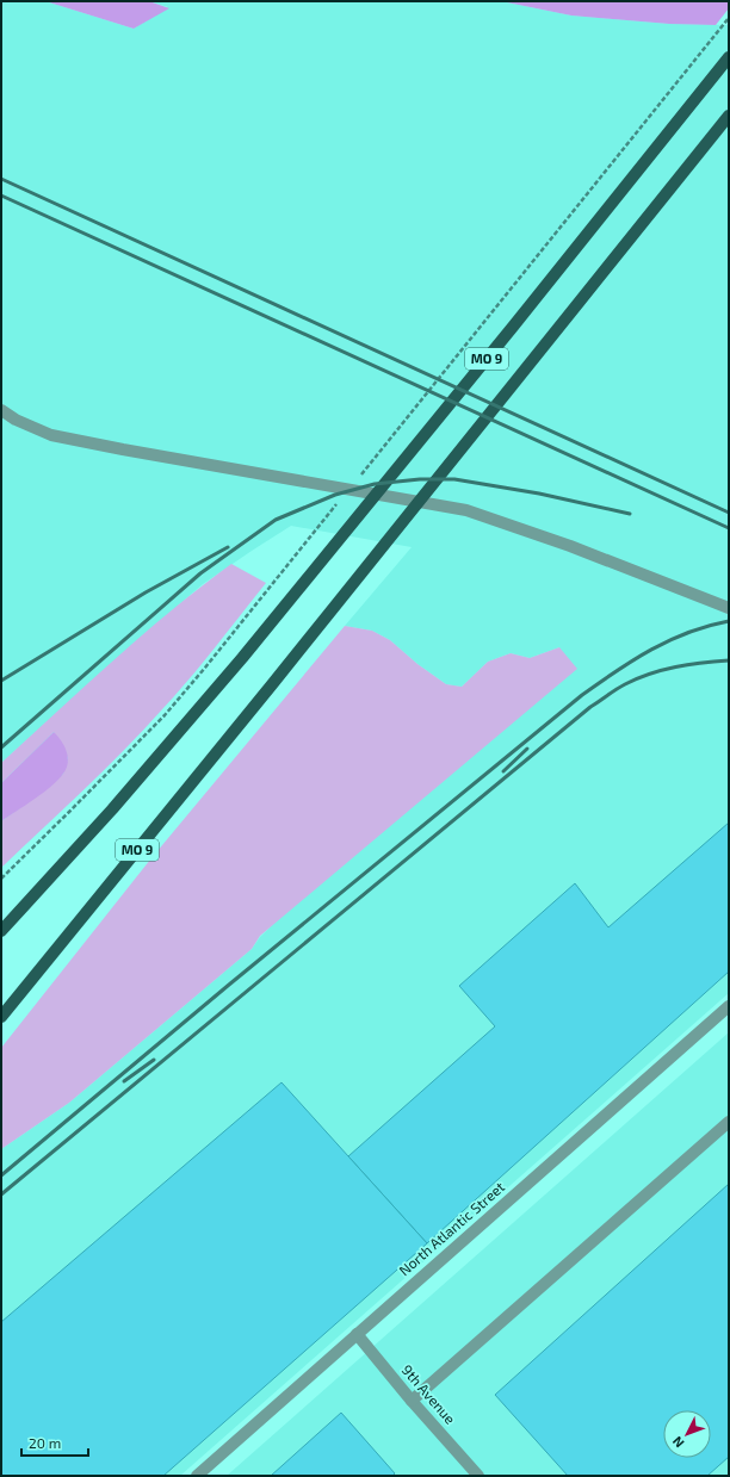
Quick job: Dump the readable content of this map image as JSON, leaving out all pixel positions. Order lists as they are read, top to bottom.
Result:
{
  "streets": {
    "main road": ["MO 9"],
    "street": ["North Atlantic Street", "9th Avenue"]
  },
  "crossings": [
    ["North Atlantic Street", "9th Avenue"]
  ],
  "scale_bar": "20 m",
  "north": "bottom left"
}
